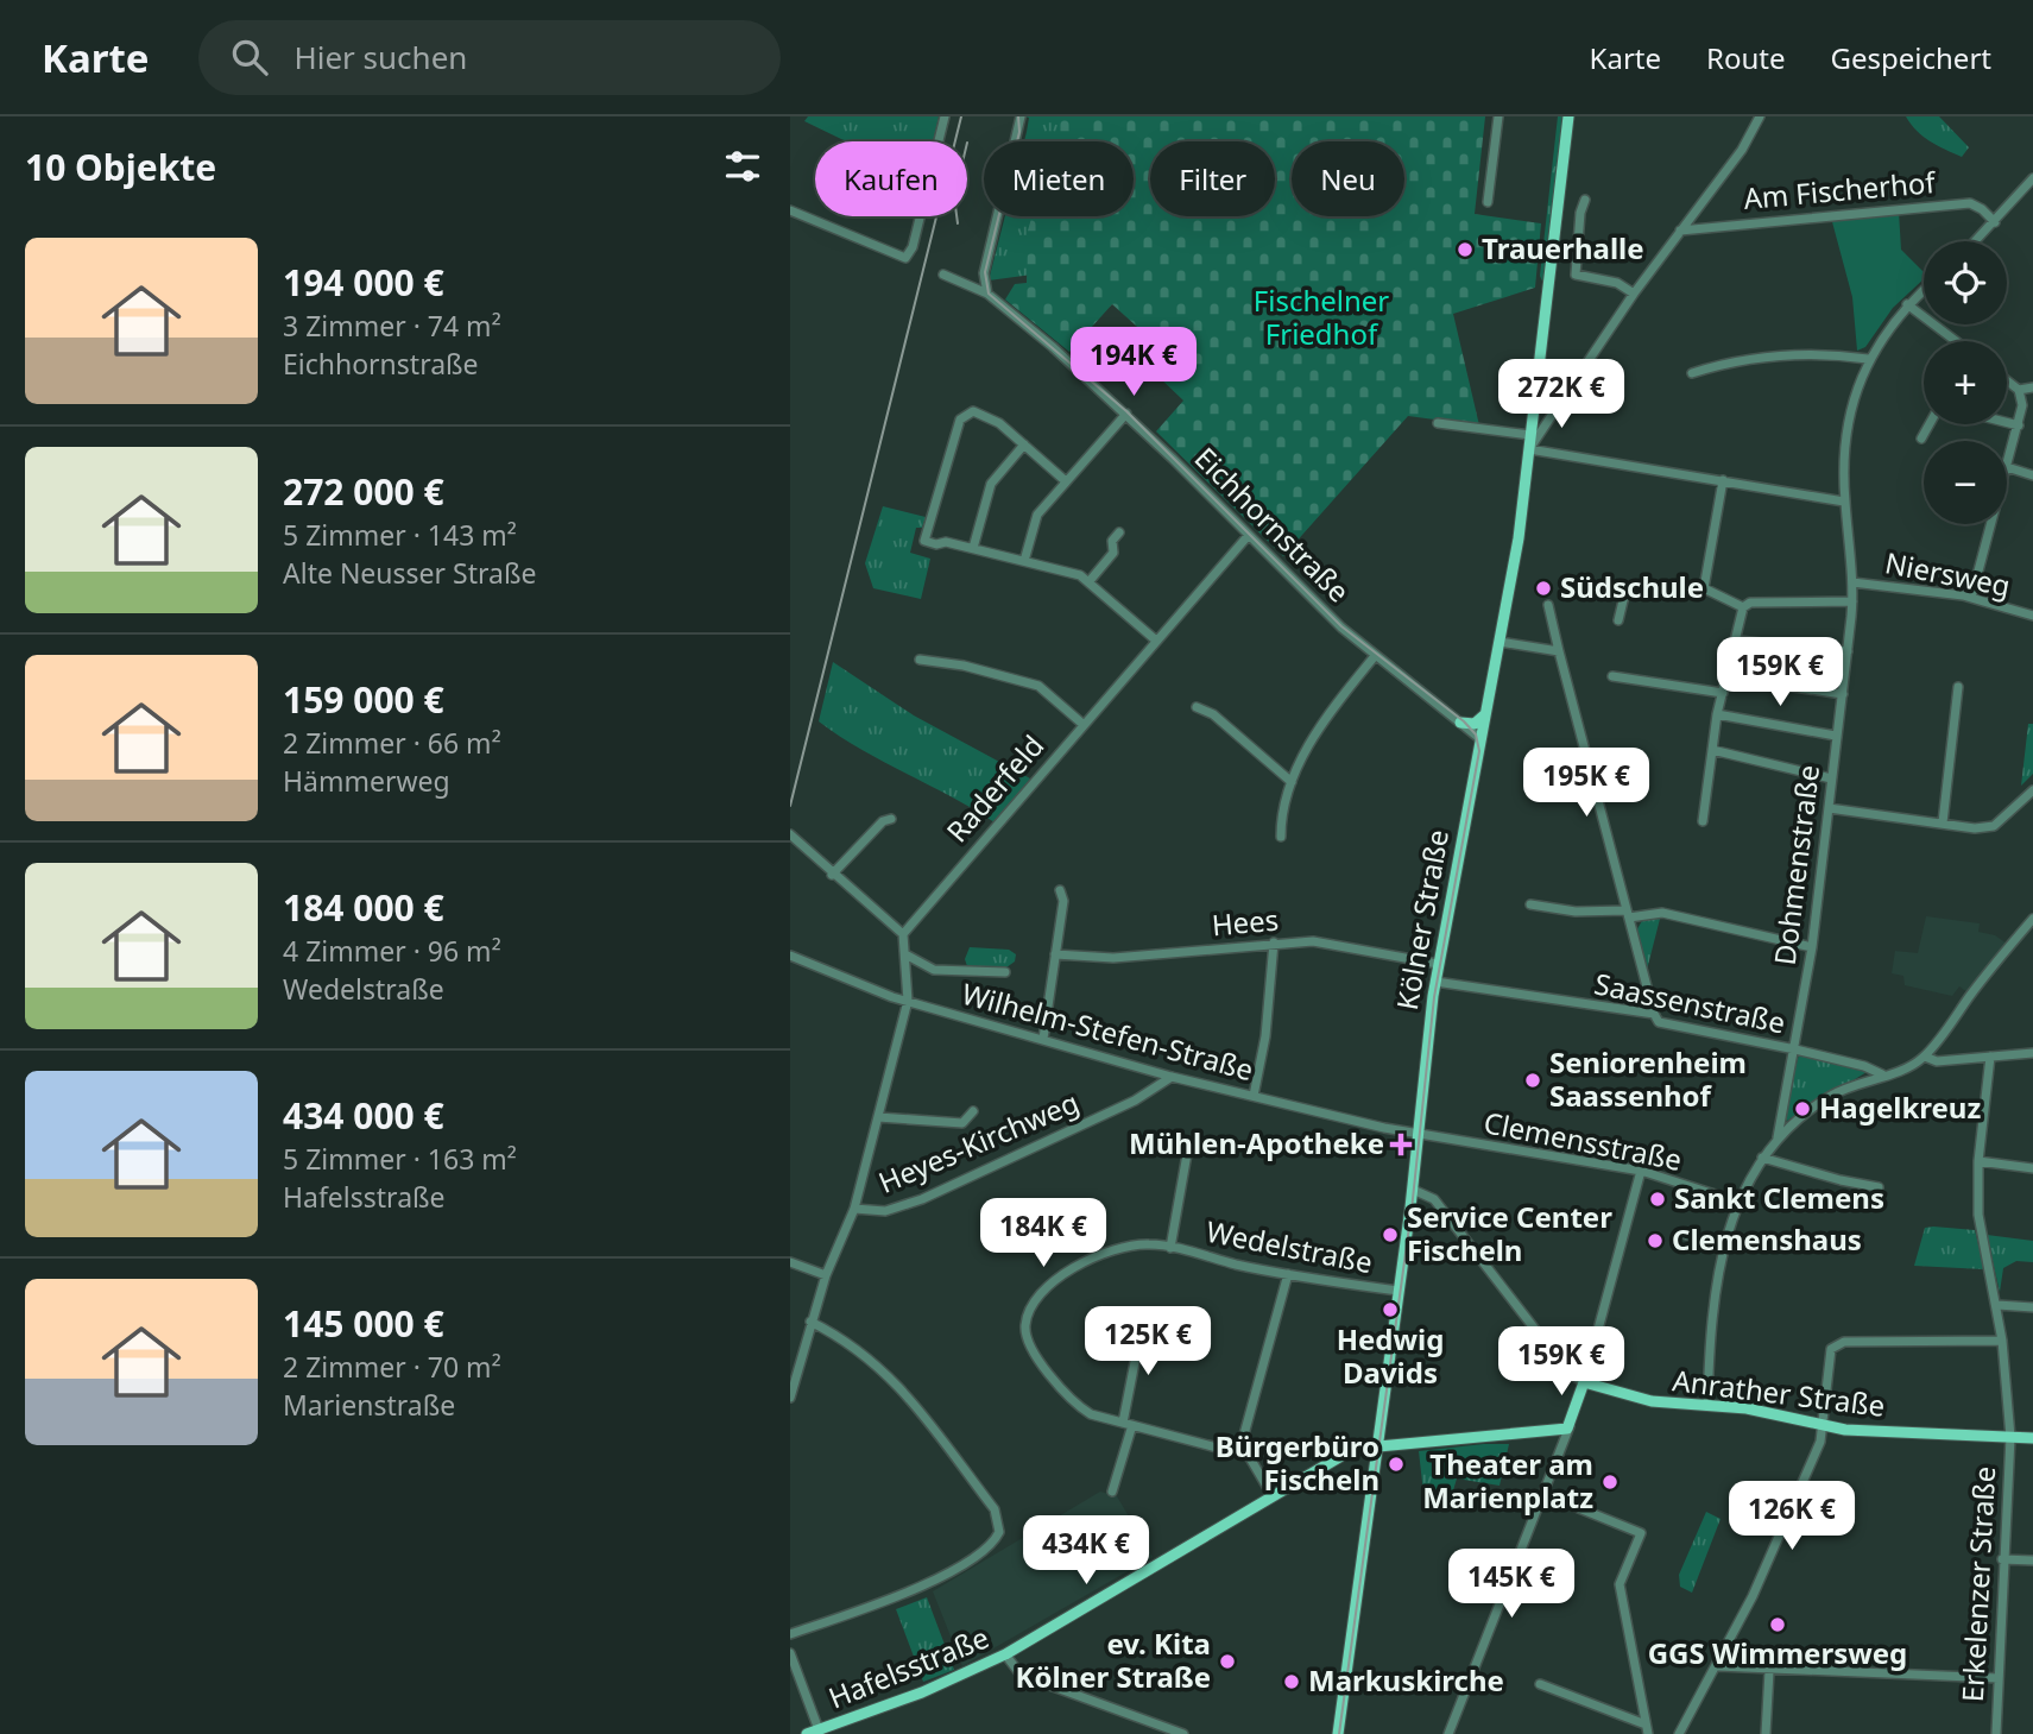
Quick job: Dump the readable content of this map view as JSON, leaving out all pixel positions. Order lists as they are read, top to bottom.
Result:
{
  "streets": {
    "main road": ["Kölner Straße", "Anrather Straße", "Hafelsstraße"],
    "street": [
      "Am Fischerhof",
      "Eichhornstraße",
      "Niersweg",
      "Raderfeld",
      "Dohmenstraße",
      "Hees",
      "Saassenstraße",
      "Wilhelm-Stefen-Straße",
      "Clemensstraße",
      "Heyes-Kirchweg",
      "Wedelstraße",
      "Erkelenzer Straße"
    ]
  },
  "crossings": [
    ["Eichhornstraße", "Raderfeld"],
    ["Eichhornstraße", "Kölner Straße"],
    ["Niersweg", "Dohmenstraße"],
    ["Dohmenstraße", "Saassenstraße"],
    ["Kölner Straße", "Hees"],
    ["Kölner Straße", "Saassenstraße"],
    ["Kölner Straße", "Wilhelm-Stefen-Straße"],
    ["Kölner Straße", "Clemensstraße"],
    ["Kölner Straße", "Wedelstraße"],
    ["Kölner Straße", "Anrather Straße"],
    ["Kölner Straße", "Hafelsstraße"],
    ["Wilhelm-Stefen-Straße", "Clemensstraße"],
    ["Wilhelm-Stefen-Straße", "Heyes-Kirchweg"],
    ["Anrather Straße", "Erkelenzer Straße"]
  ],
  "parks": ["Fischelner Friedhof"],
  "places": {
    "other": [
      "Trauerhalle",
      "Südschule",
      "Seniorenheim Saassenhof",
      "Hagelkreuz",
      "Sankt Clemens",
      "Service Center Fischeln",
      "Clemenshaus",
      "Hedwig Davids",
      "Bürgerbüro Fischeln",
      "Theater am Marienplatz",
      "GGS Wimmersweg",
      "ev. Kita Kölner Straße",
      "Markuskirche"
    ],
    "health": ["Mühlen-Apotheke"]
  },
  "page": {
    "header": "Karte",
    "search": "Hier suchen",
    "nav": ["Karte", "Route", "Gespeichert"],
    "heading": "10 Objekte",
    "chip": [
      "Kaufen",
      "Mieten",
      "Filter",
      "Neu"
    ],
    "list": [
      {
        "name": "194 000 €",
        "note": "3 Zimmer · 74 m² · Eichhornstraße"
      },
      {
        "name": "272 000 €",
        "note": "5 Zimmer · 143 m² · Alte Neusser Straße"
      },
      {
        "name": "159 000 €",
        "note": "2 Zimmer · 66 m² · Hämmerweg"
      },
      {
        "name": "184 000 €",
        "note": "4 Zimmer · 96 m² · Wedelstraße"
      },
      {
        "name": "434 000 €",
        "note": "5 Zimmer · 163 m² · Hafelsstraße"
      },
      {
        "name": "145 000 €",
        "note": "2 Zimmer · 70 m² · Marienstraße"
      }
    ],
    "map_buttons": ["+", "−"],
    "price": [
      "194K €",
      "272K €",
      "159K €",
      "195K €",
      "184K €",
      "125K €",
      "159K €",
      "126K €",
      "434K €",
      "145K €"
    ]
  }
}
